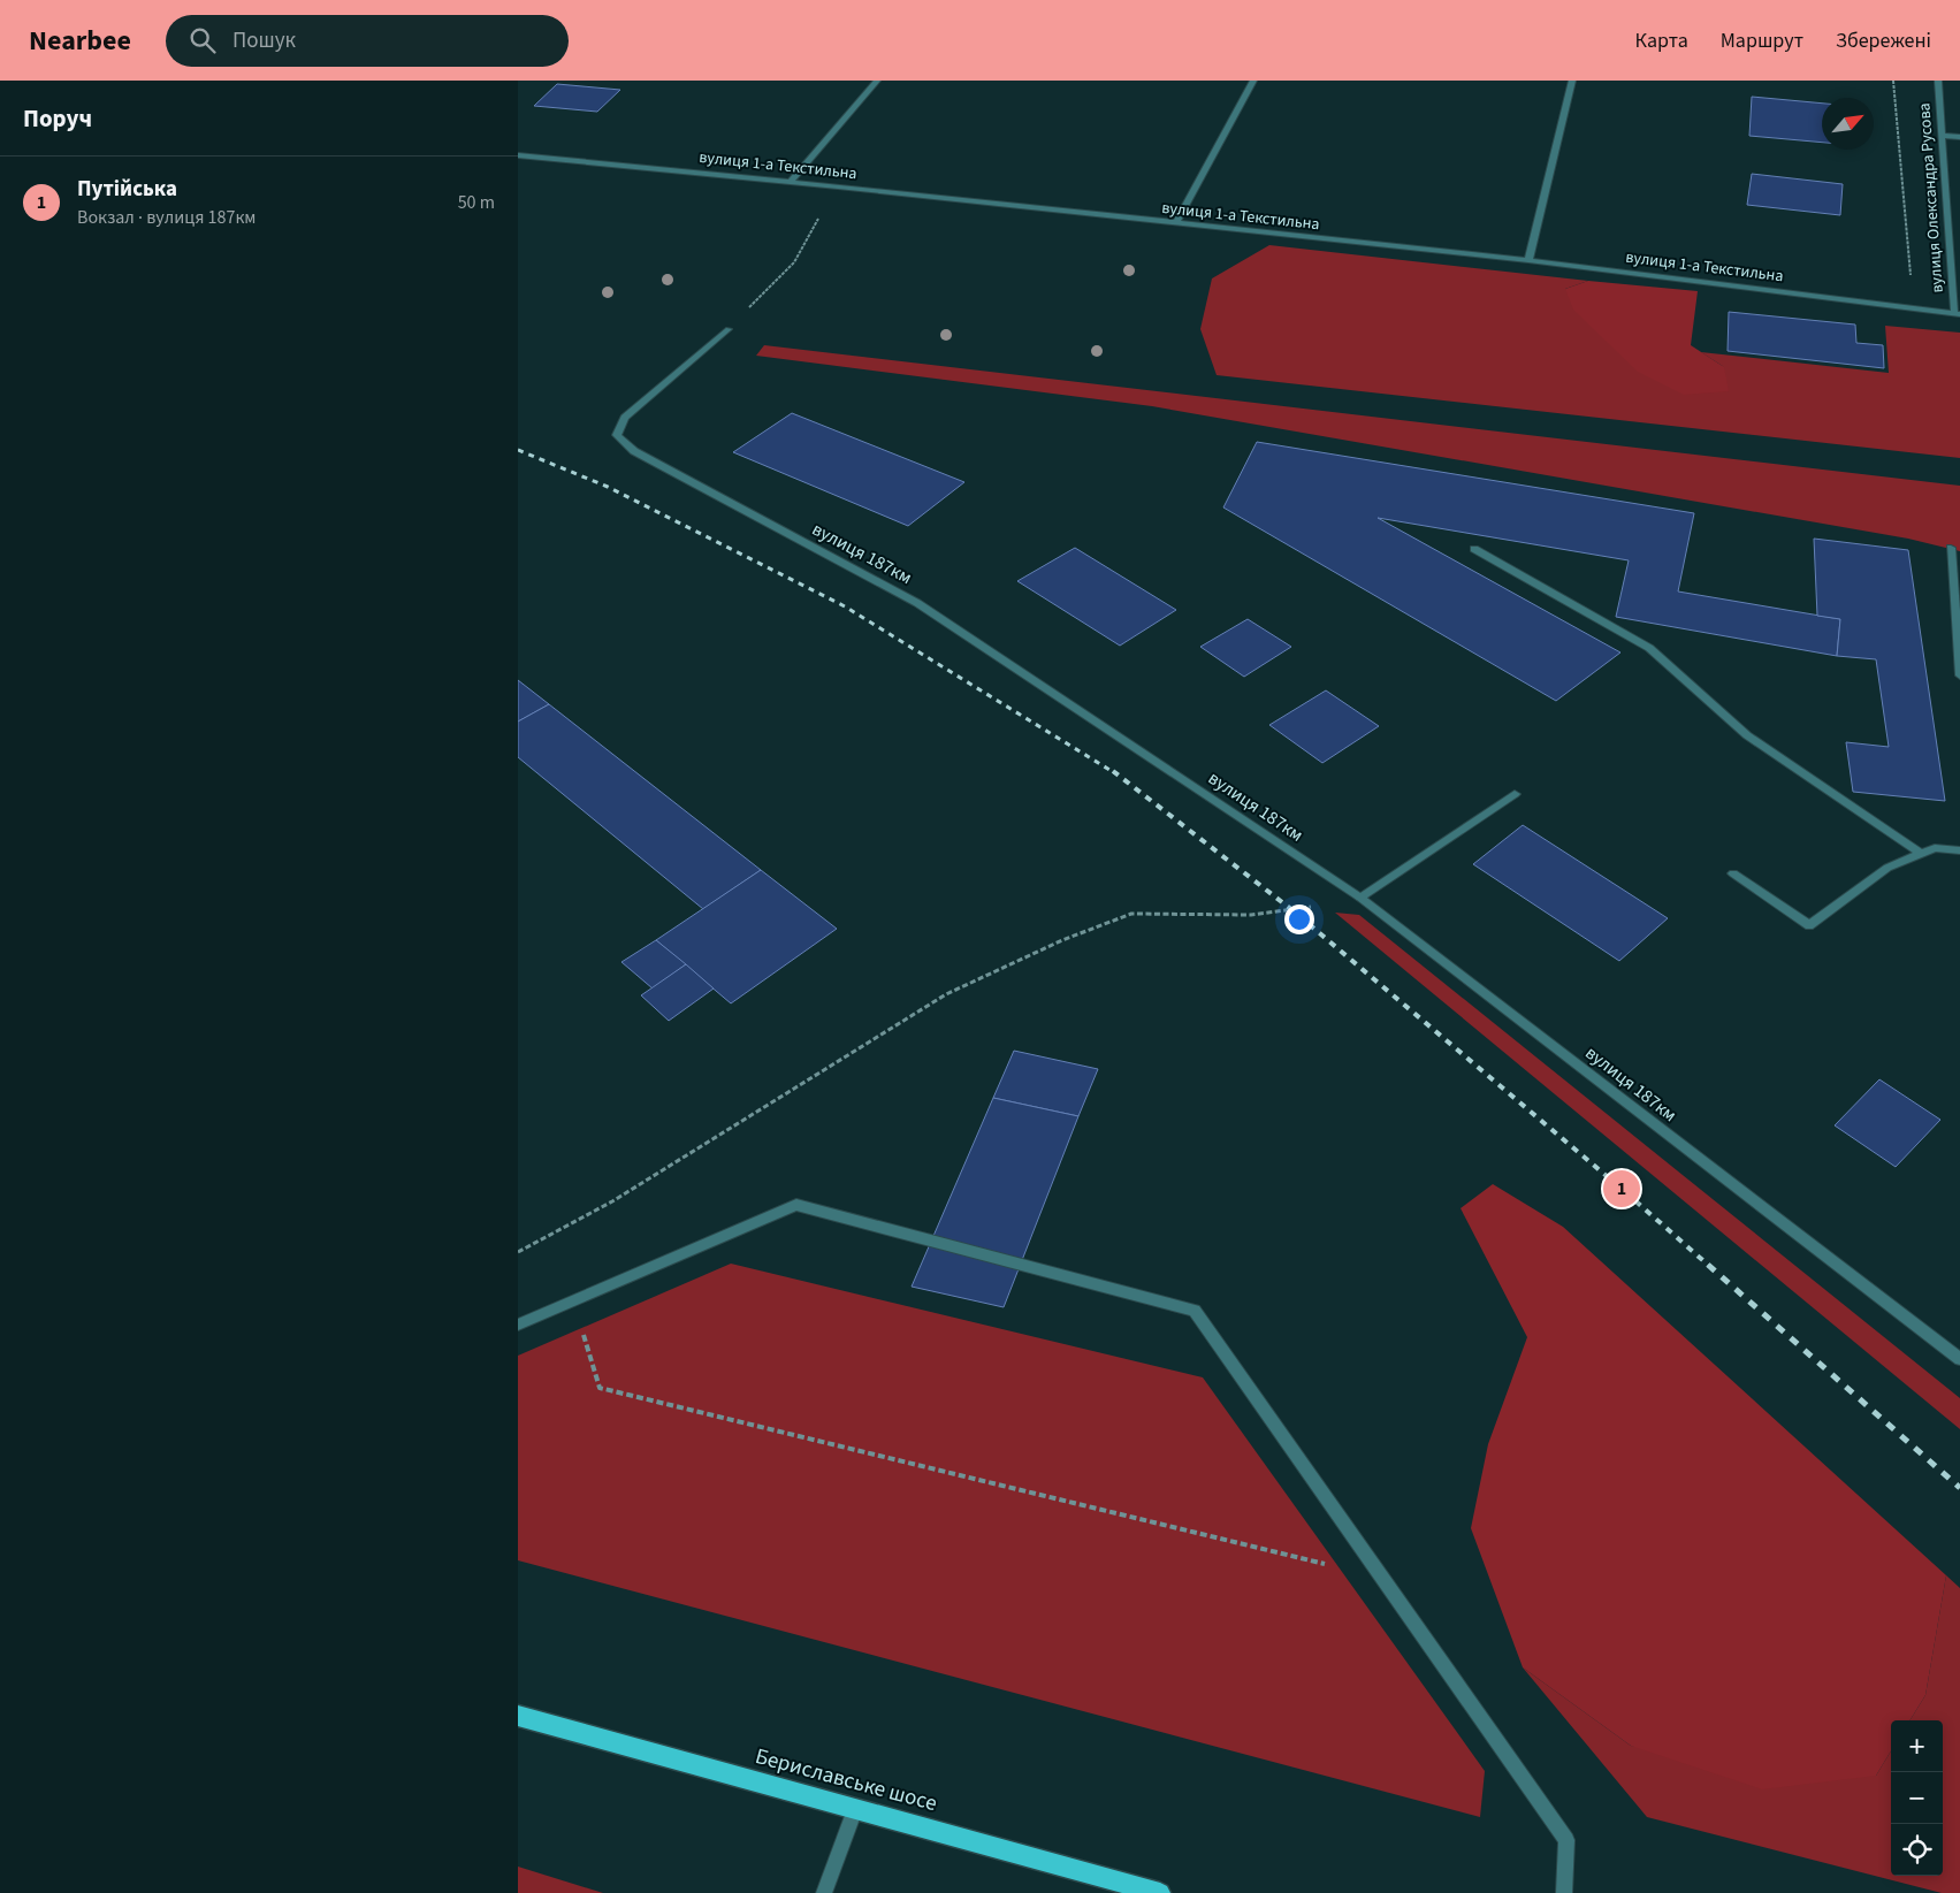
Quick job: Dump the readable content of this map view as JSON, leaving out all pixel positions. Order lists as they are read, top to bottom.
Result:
{
  "streets": {
    "main road": ["Бериславське шосе"],
    "street": ["вулиця 1-а Текстильна", "вулиця Олександра Русова", "вулиця 187км"]
  },
  "crossings": [
    ["вулиця 1-а Текстильна", "вулиця Олександра Русова"]
  ],
  "north": "top right",
  "page": {
    "header": "Nearbee",
    "search": "Пошук",
    "nav": ["Карта", "Маршрут", "Збережені"],
    "heading": "Поруч",
    "list": [
      {
        "mark": "1",
        "name": "Путійська",
        "note": "Вокзал · вулиця 187км",
        "value": "50 m"
      }
    ],
    "pins": "1",
    "map_buttons": ["+", "−"]
  }
}
